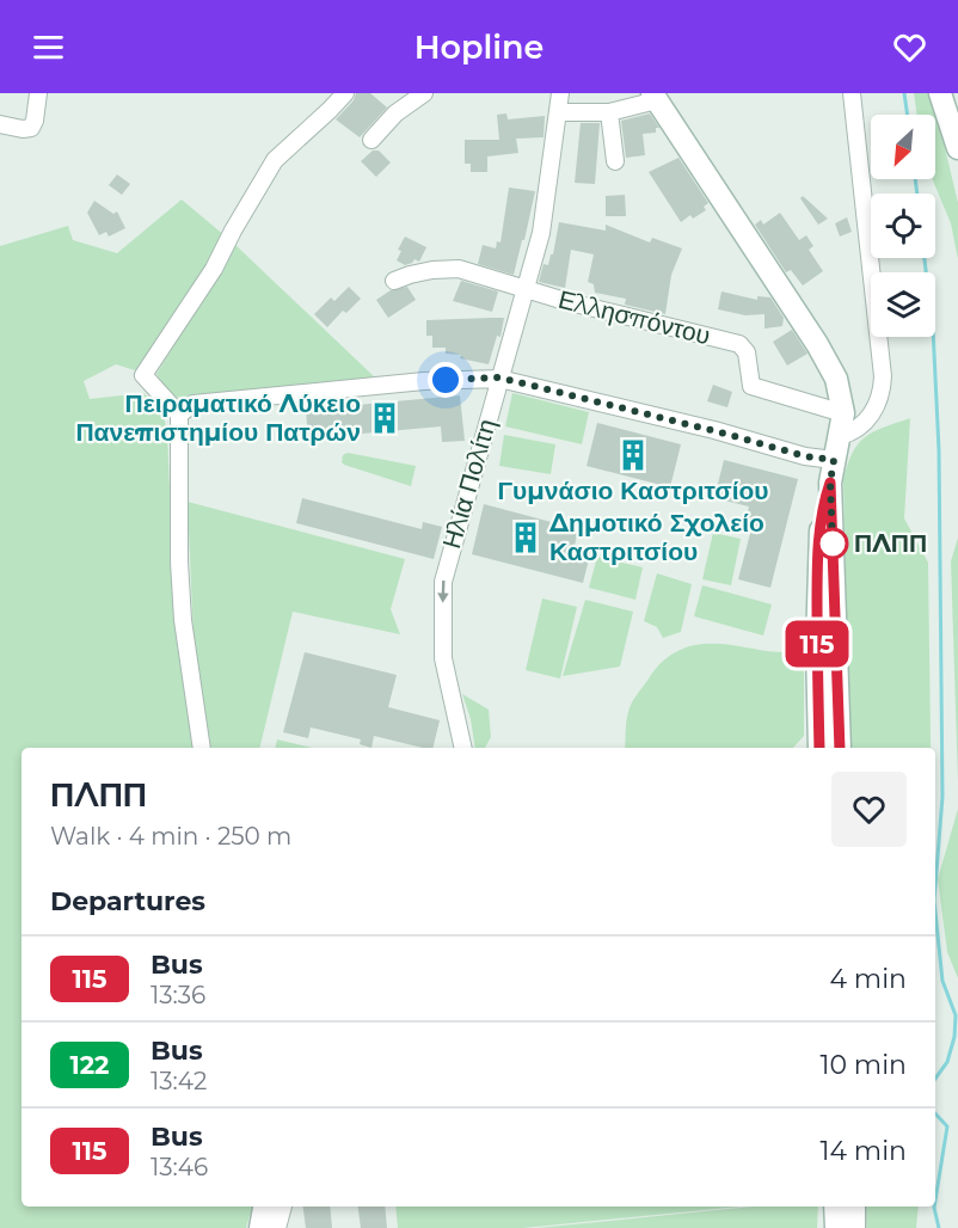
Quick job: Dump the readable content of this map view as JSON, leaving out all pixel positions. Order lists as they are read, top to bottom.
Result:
{
  "streets": {
    "street": ["Ελλησπόντου", "Ηλία Πολίτη"]
  },
  "crossings": [
    ["Ελλησπόντου", "Ηλία Πολίτη"]
  ],
  "one_way": ["Ηλία Πολίτη"],
  "places": {
    "building": ["Πειραματικό Λύκειο Πανεπιστημίου Πατρών", "Γυμνάσιο Καστριτσίου", "Δημοτικό Σχολείο Καστριτσίου"],
    "other": ["ΠΛΠΠ"]
  },
  "lines": ["bus line 115"],
  "north": "bottom left",
  "page": {
    "header": "Hopline",
    "on_map": "115",
    "heading": [
      ["ΠΛΠΠ", "Walk · 4 min · 250 m"],
      "Departures"
    ],
    "list": [
      {
        "mark": "115",
        "name": "Bus",
        "note": "13:36",
        "value": "4 min"
      },
      {
        "mark": "122",
        "name": "Bus",
        "note": "13:42",
        "value": "10 min"
      },
      {
        "mark": "115",
        "name": "Bus",
        "note": "13:46",
        "value": "14 min"
      }
    ]
  }
}
